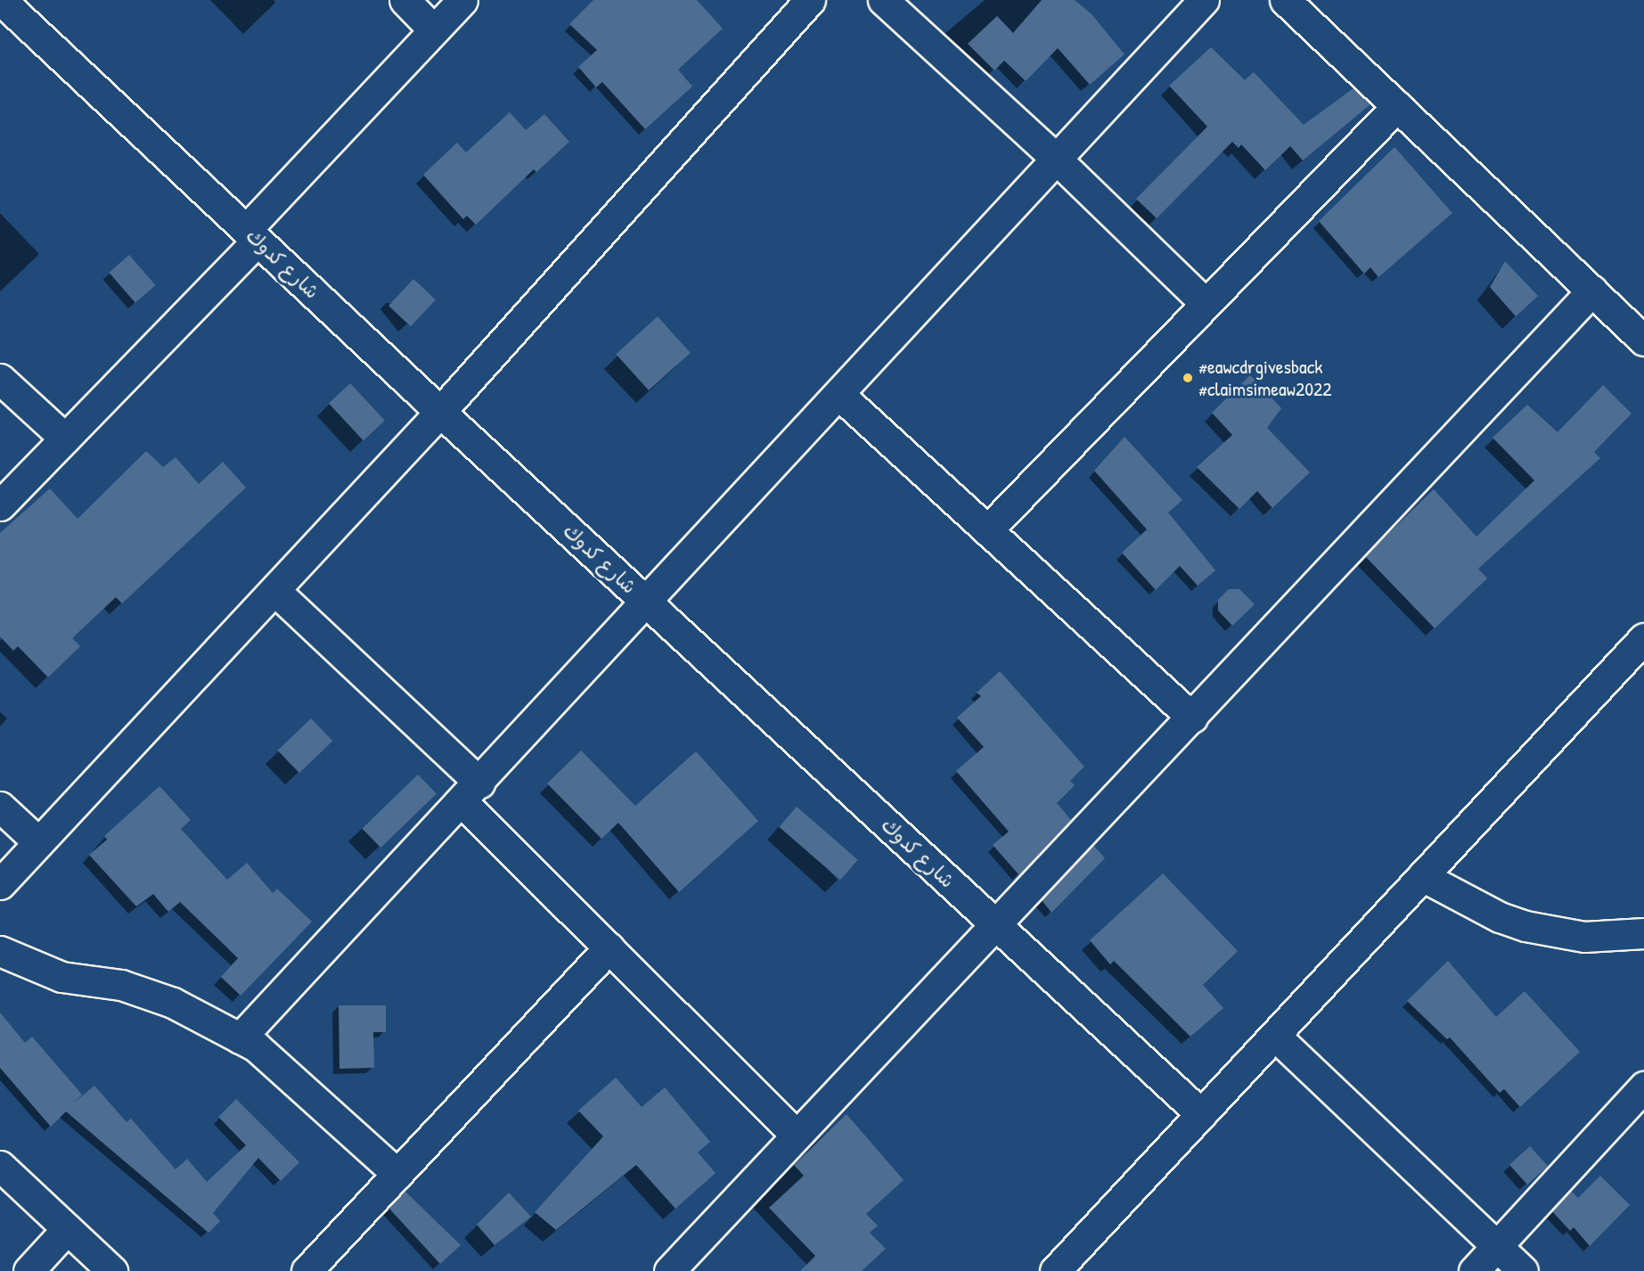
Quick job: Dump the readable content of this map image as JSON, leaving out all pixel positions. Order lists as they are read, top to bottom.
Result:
{
  "streets": {
    "street": ["شارع كدوك"]
  },
  "places": ["#eawcdrgivesback #claimsimeaw2022"]
}
